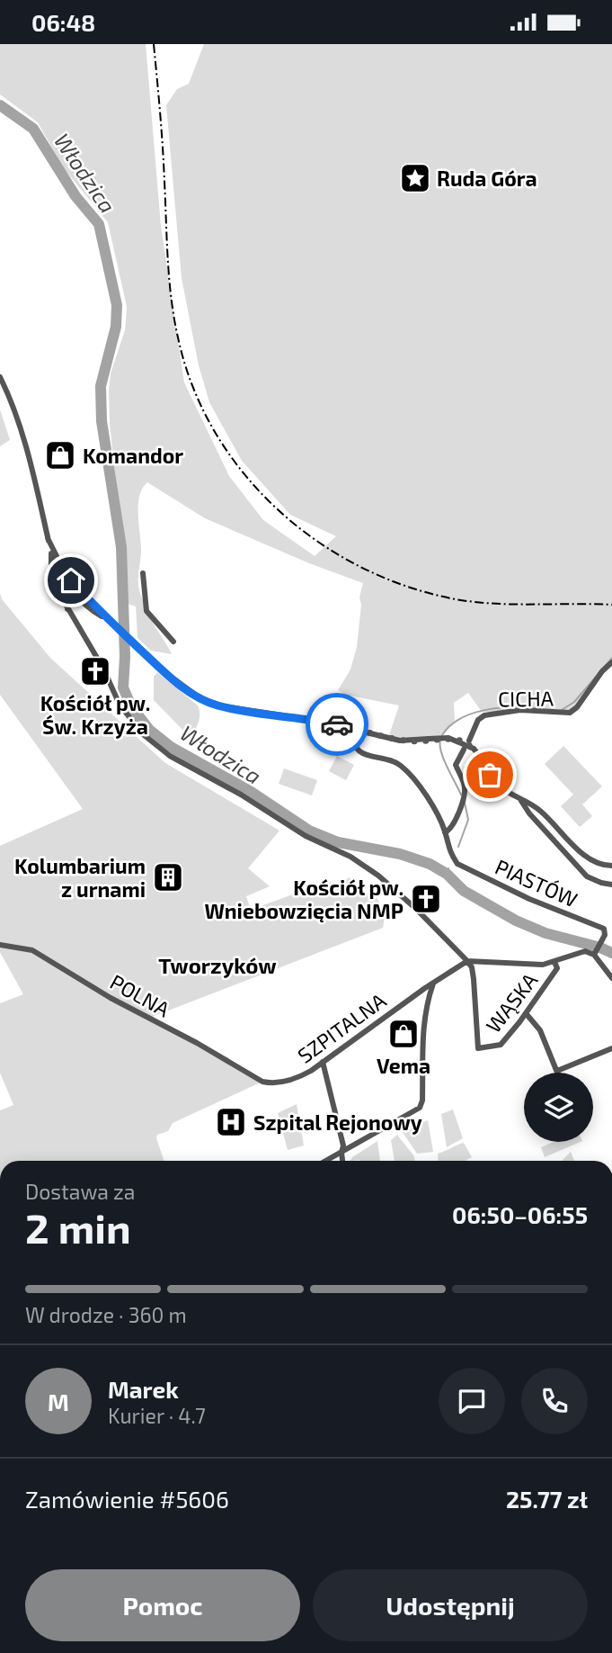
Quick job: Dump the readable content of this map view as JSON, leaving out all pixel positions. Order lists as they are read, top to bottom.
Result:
{
  "streets": {
    "street": [
      "CICHA",
      "PIASTÓW",
      "POLNA",
      "WĄSKA",
      "SZPITALNA"
    ]
  },
  "crossings": [
    ["CICHA", "PIASTÓW"],
    ["POLNA", "SZPITALNA"],
    ["WĄSKA", "SZPITALNA"]
  ],
  "districts": ["Tworzyków"],
  "water": ["Włodzica"],
  "places": {
    "place": ["Ruda Góra"],
    "shop": ["Komandor", "Vema"],
    "church": ["Kościół pw. Św. Krzyża", "Kościół pw. Wniebowzięcia NMP"],
    "building": ["Kolumbarium z urnami"],
    "hospital": ["Szpital Rejonowy"]
  },
  "page": {
    "status": "06:48",
    "heading": ["2 min", "Dostawa za", "06:50–06:55"],
    "panel": [
      "Marek",
      "Kurier · 4.7",
      "Zamówienie #5606",
      "25.77 zł"
    ],
    "bar": "W drodze · 360 m",
    "round": "M",
    "buttons": ["Pomoc", "Udostępnij"]
  }
}
